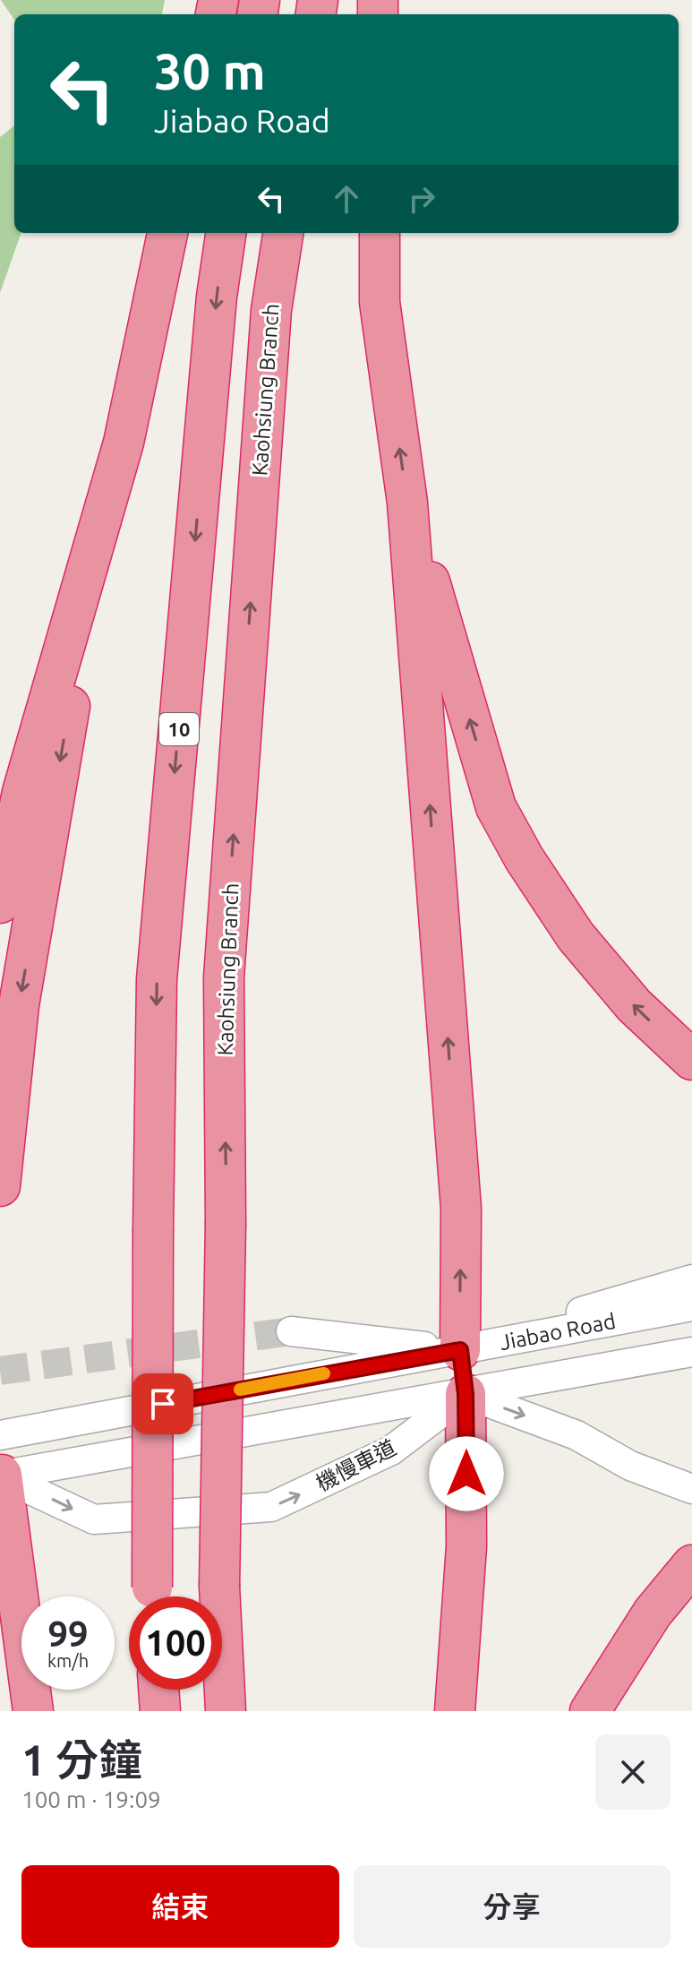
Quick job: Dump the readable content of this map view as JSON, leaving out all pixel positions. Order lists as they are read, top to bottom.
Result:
{
  "streets": {
    "highway": ["Kaohsiung Branch", "10"],
    "street": ["Jiabao Road", "機慢車道"]
  },
  "crossings": [
    ["Jiabao Road", "機慢車道"]
  ],
  "one_way": ["機慢車道"],
  "page": {
    "turn": ["30 m", "Jiabao Road"],
    "speed": "99 km/h",
    "limit": "100",
    "heading": ["1 分鐘", "100 m · 19:09"],
    "buttons": ["結束", "分享"]
  }
}
